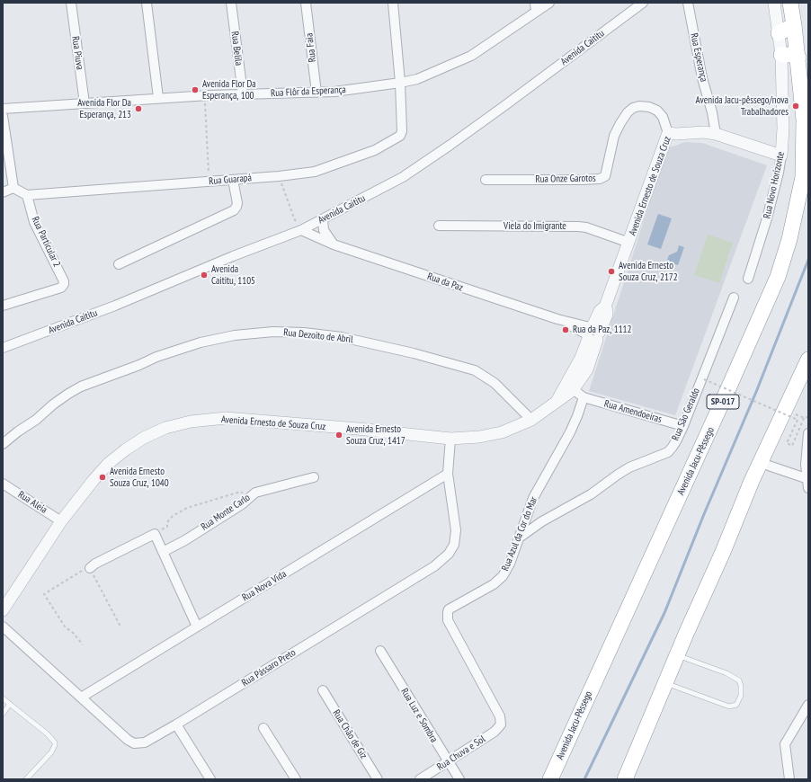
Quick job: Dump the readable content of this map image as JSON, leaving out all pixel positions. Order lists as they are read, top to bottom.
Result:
{
  "streets": {
    "highway": ["SP-017", "Avenida Jacu-Pêssego"],
    "street": [
      "Rua Faia",
      "Avenida Caititu",
      "Rua Belila",
      "Rua Piuva",
      "Rua Esperança",
      "Rua Flôr da Esperança",
      "Rua Onze Garotos",
      "Rua Guarapá",
      "Rua Novo Horizonte",
      "Avenida Ernesto de Souza Cruz",
      "Viela do Imigrante",
      "Rua Particular 2",
      "Rua da Paz",
      "Rua Dezoito de Abril",
      "Rua Amendoeiras",
      "Rua São Geraldo",
      "Rua Aleia",
      "Rua Monte Carlo",
      "Rua Azul da Cor do Mar",
      "Rua Nova Vida",
      "Rua Pássaro Preto",
      "Rua Luz e Sombra",
      "Rua Chão de Giz",
      "Rua Chuva e Sol"
    ]
  },
  "crossings": [
    ["Rua Faia", "Rua Flôr da Esperança"],
    ["Avenida Caititu", "Rua da Paz"],
    ["Rua Belila", "Rua Flôr da Esperança"],
    ["Rua Piuva", "Rua Flôr da Esperança"],
    ["Rua Esperança", "Avenida Ernesto de Souza Cruz"],
    ["Rua Flôr da Esperança", "Rua Guarapá"],
    ["Rua Onze Garotos", "Avenida Ernesto de Souza Cruz"],
    ["Rua Guarapá", "Rua Particular 2"],
    ["Rua Novo Horizonte", "Avenida Ernesto de Souza Cruz"],
    ["Avenida Ernesto de Souza Cruz", "Viela do Imigrante"],
    ["Avenida Ernesto de Souza Cruz", "Rua da Paz"],
    ["Avenida Ernesto de Souza Cruz", "Rua Dezoito de Abril"],
    ["Avenida Ernesto de Souza Cruz", "Rua Aleia"],
    ["Avenida Ernesto de Souza Cruz", "Rua Pássaro Preto"],
    ["Rua Amendoeiras", "Rua São Geraldo"],
    ["Rua Amendoeiras", "Rua Azul da Cor do Mar"],
    ["Rua São Geraldo", "Rua Azul da Cor do Mar"],
    ["Rua Azul da Cor do Mar", "Rua Chuva e Sol"],
    ["Rua Nova Vida", "Rua Pássaro Preto"],
    ["Rua Luz e Sombra", "Rua Chuva e Sol"]
  ],
  "places": [
    "Avenida Flor Da Esperança, 100",
    "Avenida Jacu-pêssego/nova Trabalhadores",
    "Avenida Flor Da Esperança, 213",
    "Avenida Ernesto Souza Cruz, 2172",
    "Avenida Caititu, 1105",
    "Rua da Paz, 1112",
    "Avenida Ernesto Souza Cruz, 1417",
    "Avenida Ernesto Souza Cruz, 1040"
  ]
}
